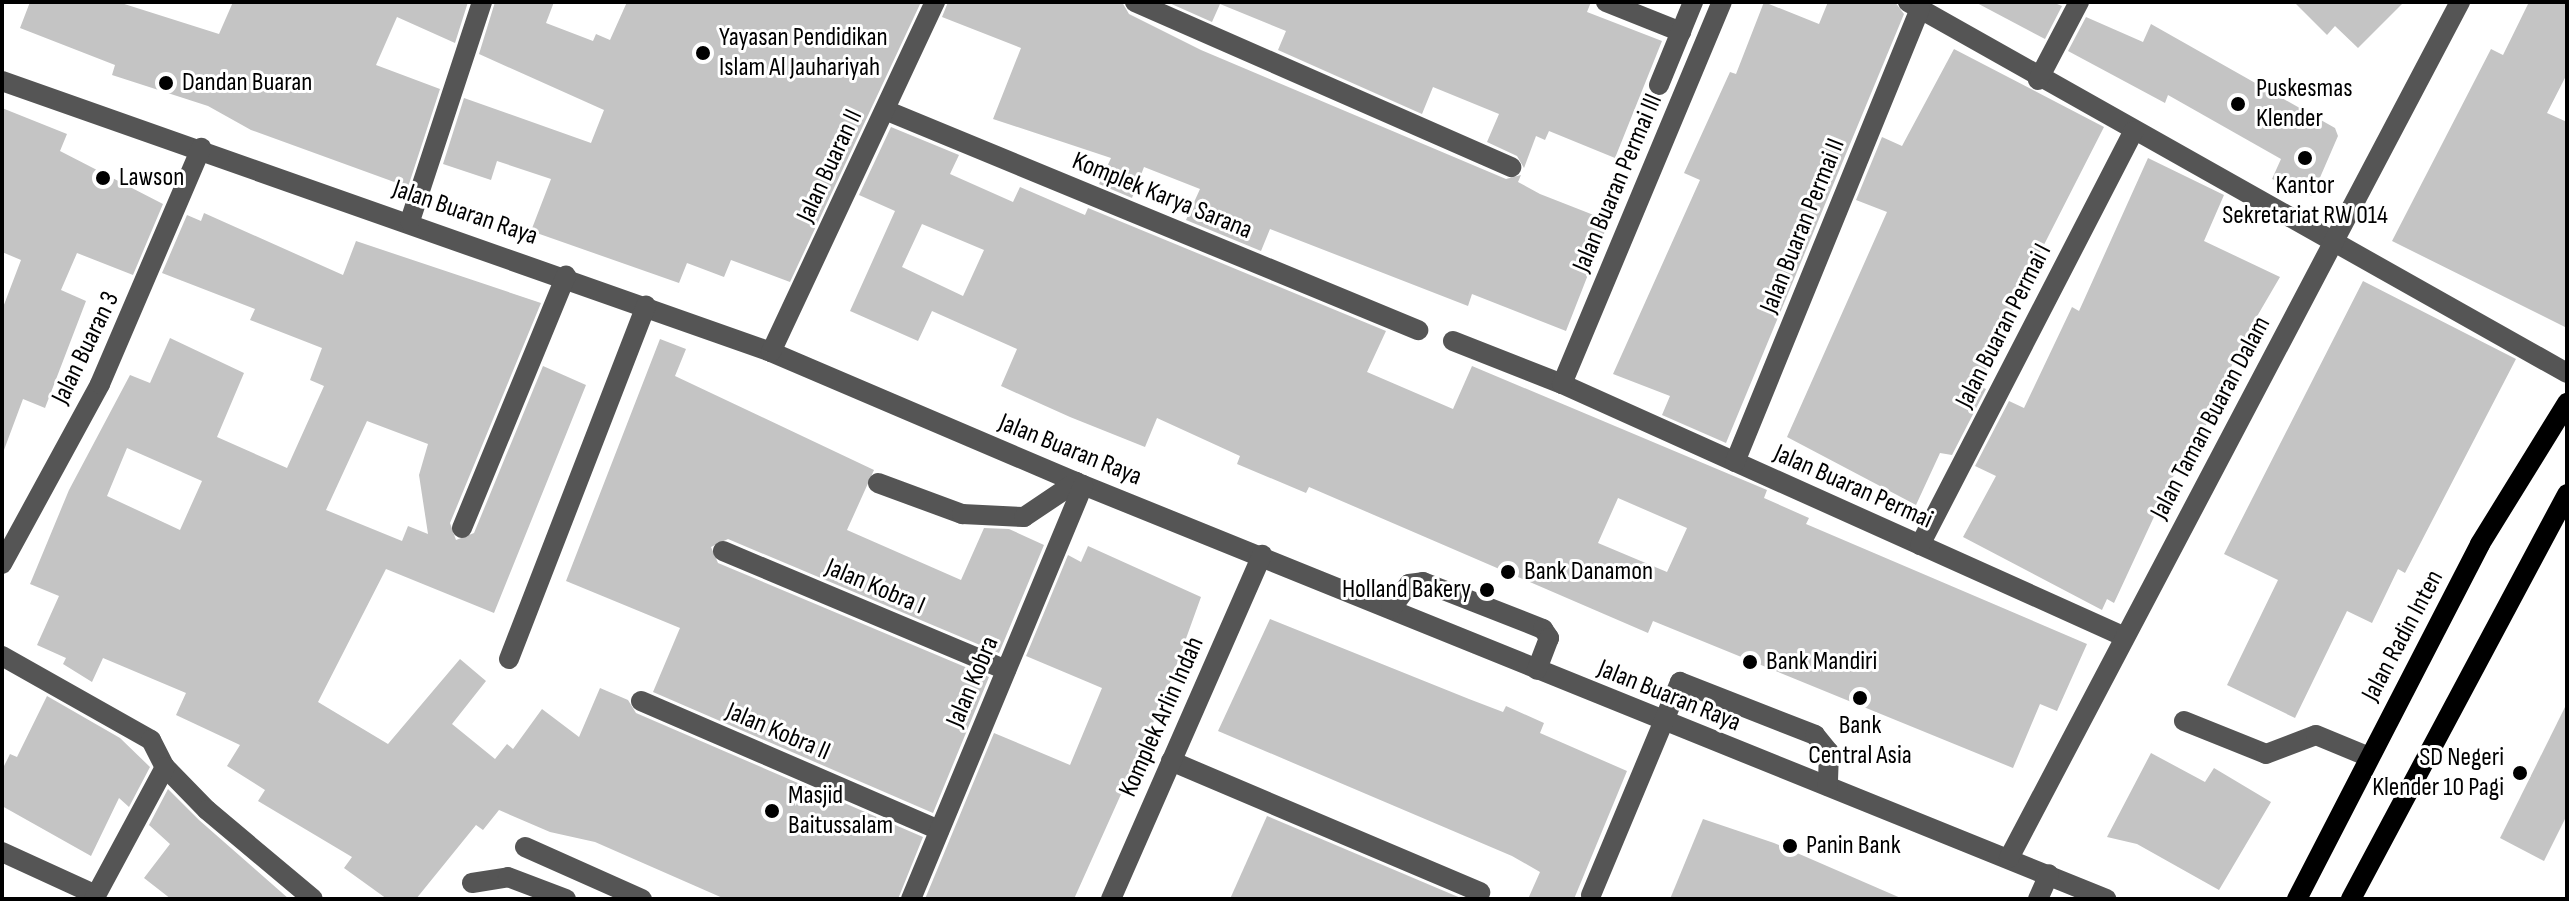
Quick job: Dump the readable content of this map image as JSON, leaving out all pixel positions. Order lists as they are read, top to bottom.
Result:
{
  "streets": {
    "main road": ["Jalan Radin Inten"],
    "street": [
      "Jalan Buaran II",
      "Jalan Buaran Permai III",
      "Komplek Karya Sarana",
      "Jalan Buaran Raya",
      "Jalan Buaran Permai II",
      "Jalan Buaran Permai I",
      "Jalan Buaran 3",
      "Jalan Taman Buaran Dalam",
      "Jalan Buaran Permai",
      "Jalan Kobra I",
      "Jalan Kobra",
      "Komplek Arlin Indah",
      "Jalan Kobra II"
    ]
  },
  "crossings": [
    ["Jalan Buaran II", "Komplek Karya Sarana"],
    ["Jalan Buaran II", "Jalan Buaran Raya"],
    ["Jalan Buaran Permai III", "Jalan Buaran Permai"],
    ["Jalan Buaran Raya", "Jalan Buaran 3"],
    ["Jalan Buaran Raya", "Jalan Taman Buaran Dalam"],
    ["Jalan Buaran Raya", "Jalan Kobra"],
    ["Jalan Buaran Raya", "Komplek Arlin Indah"],
    ["Jalan Buaran Permai II", "Jalan Buaran Permai"],
    ["Jalan Buaran Permai I", "Jalan Buaran Permai"],
    ["Jalan Taman Buaran Dalam", "Jalan Buaran Permai"],
    ["Jalan Kobra I", "Jalan Kobra"],
    ["Jalan Kobra", "Jalan Kobra II"]
  ],
  "places": [
    "Yayasan Pendidikan Islam Al Jauhariyah",
    "Dandan Buaran",
    "Puskesmas Klender",
    "Kantor Sekretariat RW 014",
    "Lawson",
    "Bank Danamon",
    "Holland Bakery",
    "Bank Mandiri",
    "Bank Central Asia",
    "SD Negeri Klender 10 Pagi",
    "Masjid Baitussalam",
    "Panin Bank"
  ]
}
